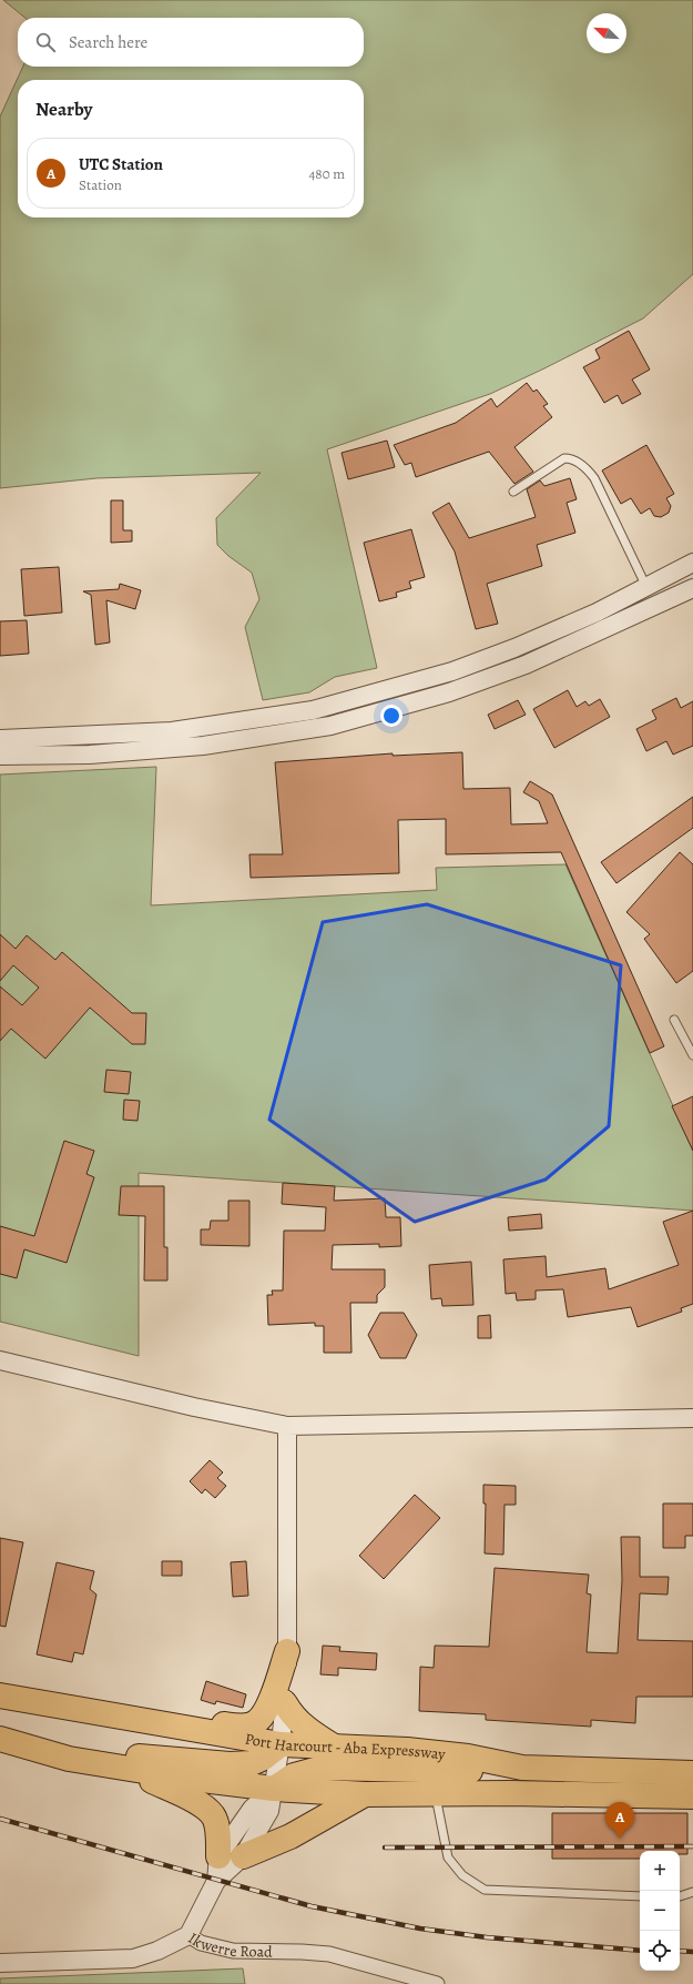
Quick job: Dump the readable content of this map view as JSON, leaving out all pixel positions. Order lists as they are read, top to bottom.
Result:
{
  "streets": {
    "highway": ["Port Harcourt - Aba Expressway"],
    "street": ["Ikwerre Road"]
  },
  "north": "top left",
  "page": {
    "search": "Search here",
    "heading": "Nearby",
    "list": [
      {
        "mark": "A",
        "name": "UTC Station",
        "note": "Station",
        "value": "480 m"
      }
    ],
    "pins": "A",
    "map_buttons": ["+", "−"]
  }
}
